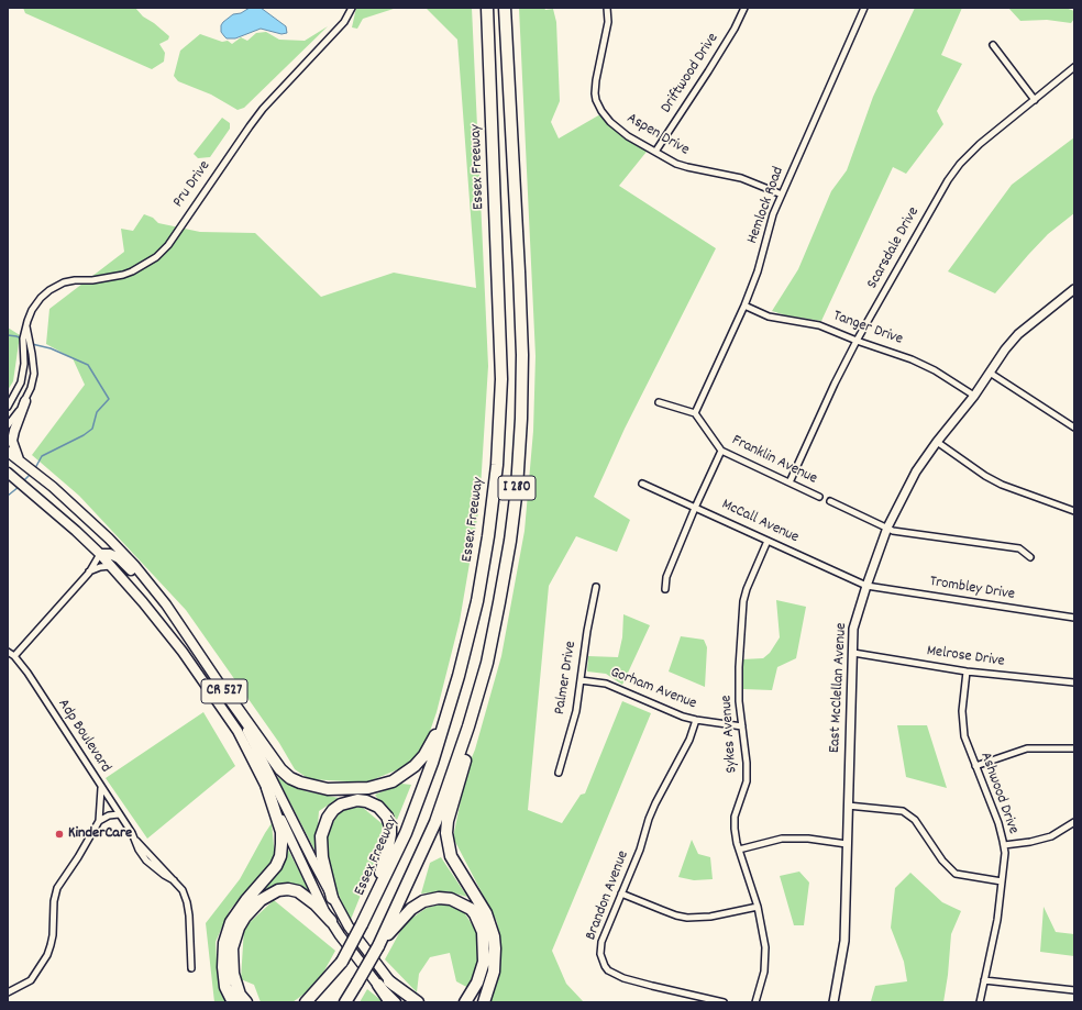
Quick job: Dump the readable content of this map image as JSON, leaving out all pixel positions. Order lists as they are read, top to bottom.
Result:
{
  "streets": {
    "highway": ["Essex Freeway", "I 280"],
    "main road": ["CR 527"],
    "street": [
      "Driftwood Drive",
      "Aspen Drive",
      "Pru Drive",
      "Hemlock Road",
      "Scarsdale Drive",
      "Tanger Drive",
      "Franklin Avenue",
      "McCall Avenue",
      "Trombley Drive",
      "Melrose Drive",
      "Palmer Drive",
      "East McClellan Avenue",
      "Gorham Avenue",
      "Sykes Avenue",
      "Adp Boulevard",
      "Ashwood Drive",
      "Brandon Avenue"
    ]
  },
  "crossings": [
    ["Driftwood Drive", "Aspen Drive"],
    ["Aspen Drive", "Hemlock Road"],
    ["Hemlock Road", "Tanger Drive"],
    ["Hemlock Road", "Franklin Avenue"],
    ["Scarsdale Drive", "Tanger Drive"],
    ["Scarsdale Drive", "Franklin Avenue"],
    ["Tanger Drive", "East McClellan Avenue"],
    ["Franklin Avenue", "East McClellan Avenue"],
    ["McCall Avenue", "Trombley Drive"],
    ["McCall Avenue", "East McClellan Avenue"],
    ["McCall Avenue", "Sykes Avenue"],
    ["Trombley Drive", "East McClellan Avenue"],
    ["Melrose Drive", "East McClellan Avenue"],
    ["Melrose Drive", "Ashwood Drive"],
    ["Palmer Drive", "Gorham Avenue"],
    ["Gorham Avenue", "Sykes Avenue"],
    ["Gorham Avenue", "Brandon Avenue"]
  ],
  "places": ["KinderCare"]
}
